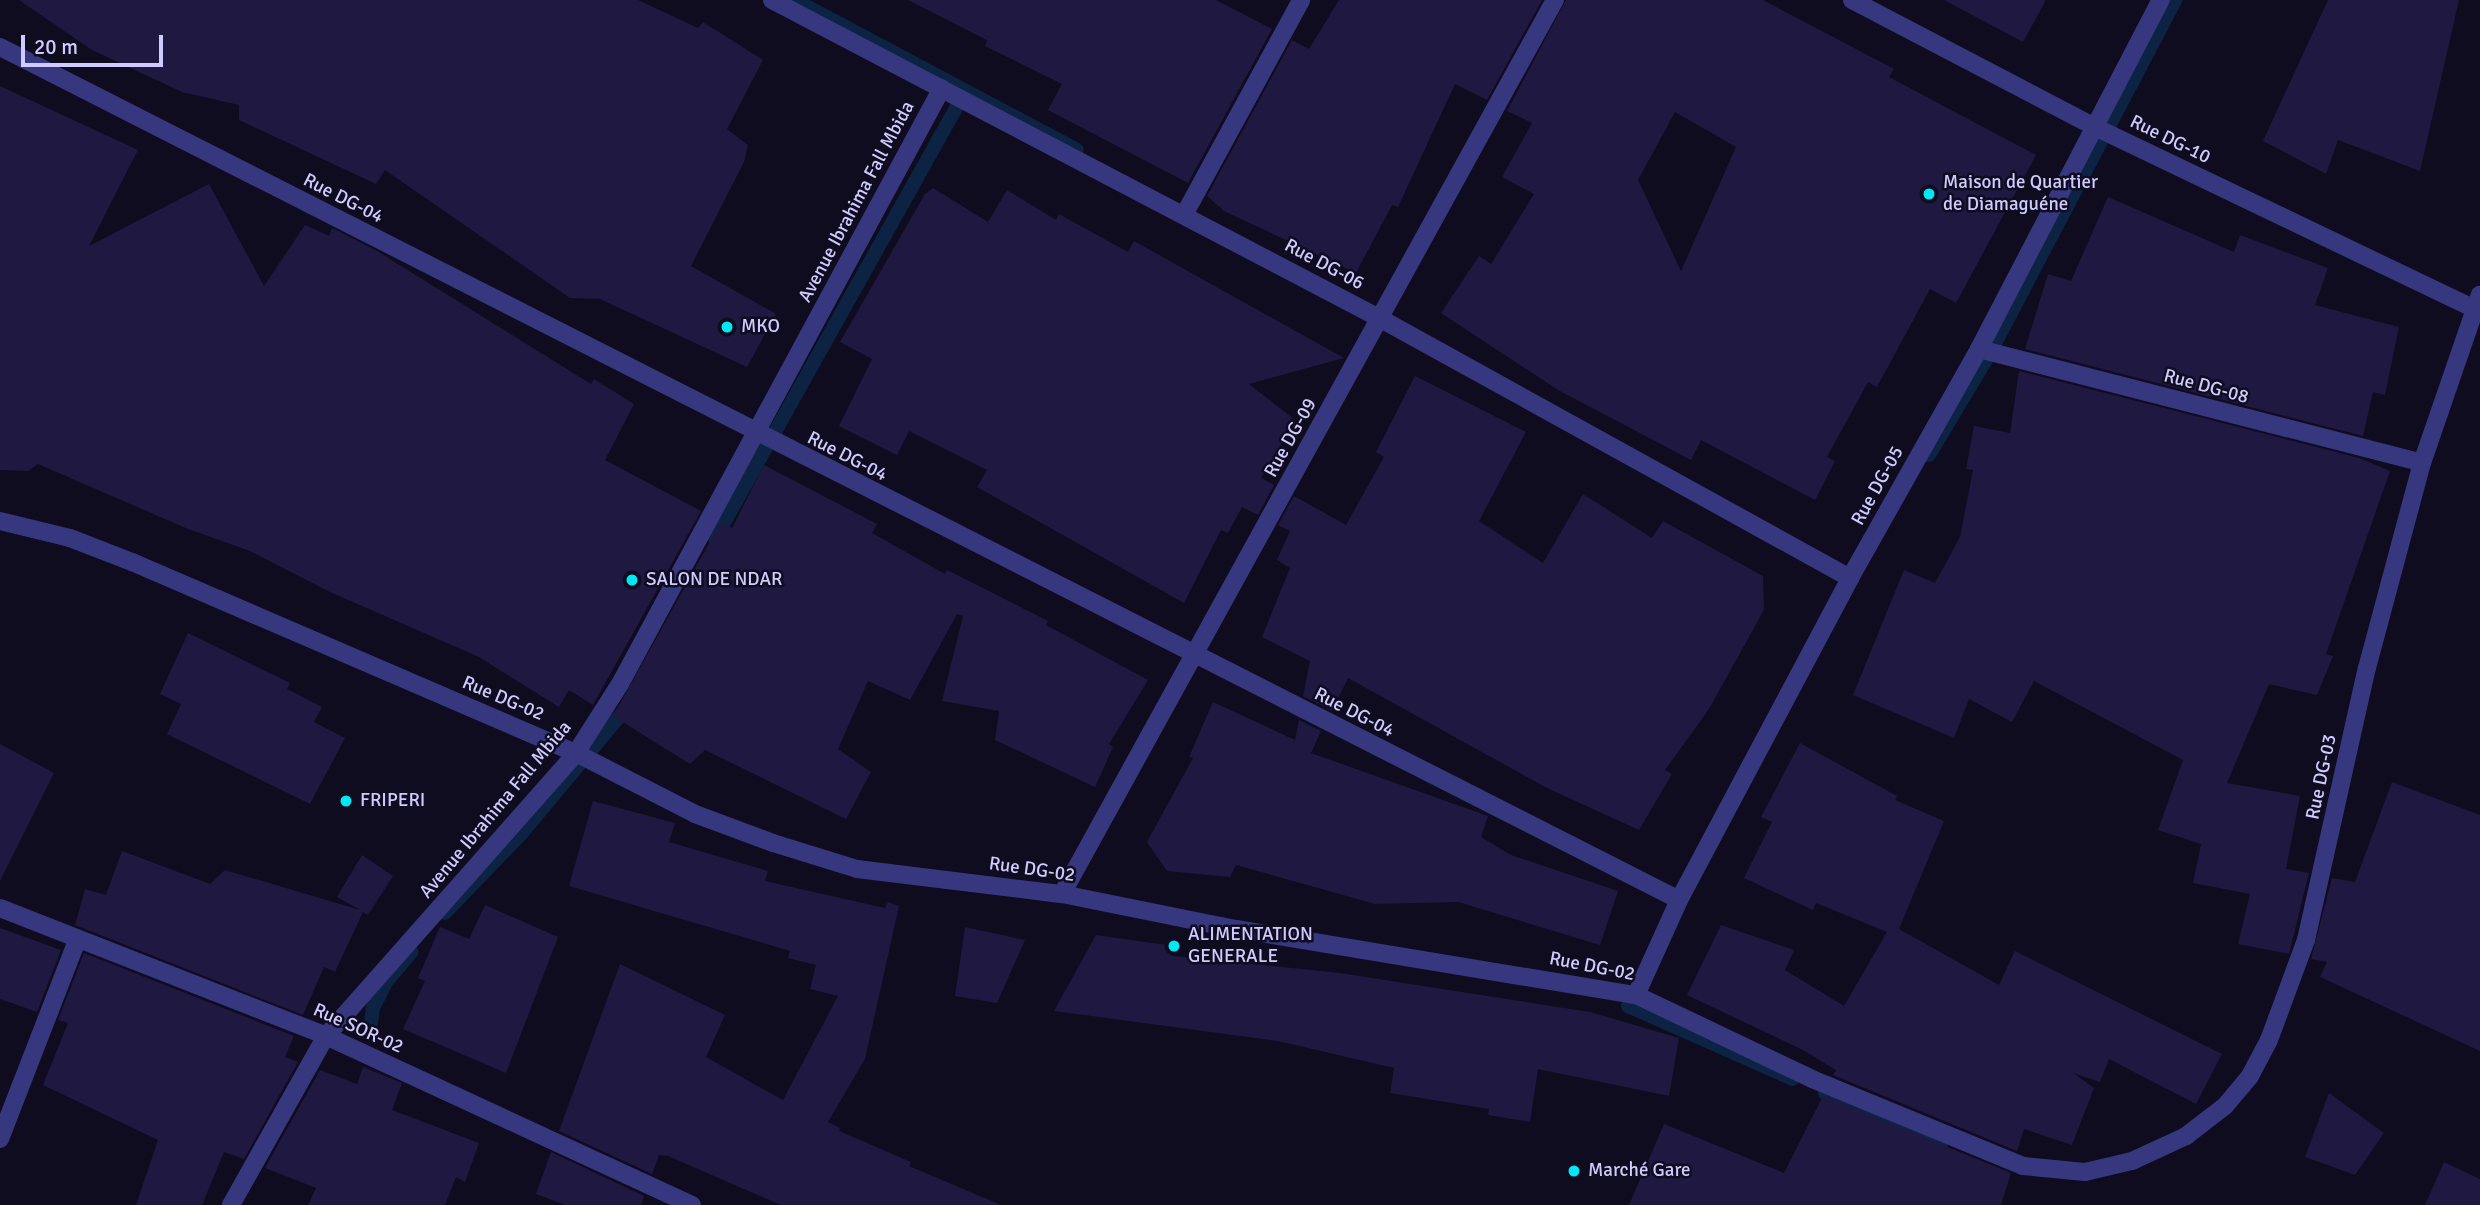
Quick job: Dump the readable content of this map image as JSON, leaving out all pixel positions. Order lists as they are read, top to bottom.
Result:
{
  "streets": {
    "street": [
      "Rue DG-10",
      "Rue DG-04",
      "Avenue Ibrahima Fall Mbida",
      "Rue DG-06",
      "Rue DG-08",
      "Rue DG-09",
      "Rue DG-05",
      "Rue DG-02",
      "Rue DG-03",
      "Rue SOR-02"
    ]
  },
  "crossings": [
    ["Rue DG-10", "Rue DG-05"],
    ["Rue DG-10", "Rue DG-03"],
    ["Rue DG-04", "Avenue Ibrahima Fall Mbida"],
    ["Rue DG-04", "Rue DG-09"],
    ["Rue DG-04", "Rue DG-05"],
    ["Avenue Ibrahima Fall Mbida", "Rue DG-06"],
    ["Avenue Ibrahima Fall Mbida", "Rue DG-02"],
    ["Avenue Ibrahima Fall Mbida", "Rue SOR-02"],
    ["Rue DG-06", "Rue DG-09"],
    ["Rue DG-06", "Rue DG-05"],
    ["Rue DG-08", "Rue DG-05"],
    ["Rue DG-08", "Rue DG-03"],
    ["Rue DG-09", "Rue DG-02"],
    ["Rue DG-05", "Rue DG-02"],
    ["Rue DG-02", "Rue DG-03"]
  ],
  "places": [
    "Maison de Quartier de Diamaguéne",
    "MKO",
    "SALON DE NDAR",
    "FRIPERI",
    "ALIMENTATION GENERALE",
    "Marché Gare"
  ],
  "scale_bar": "20 m"
}
